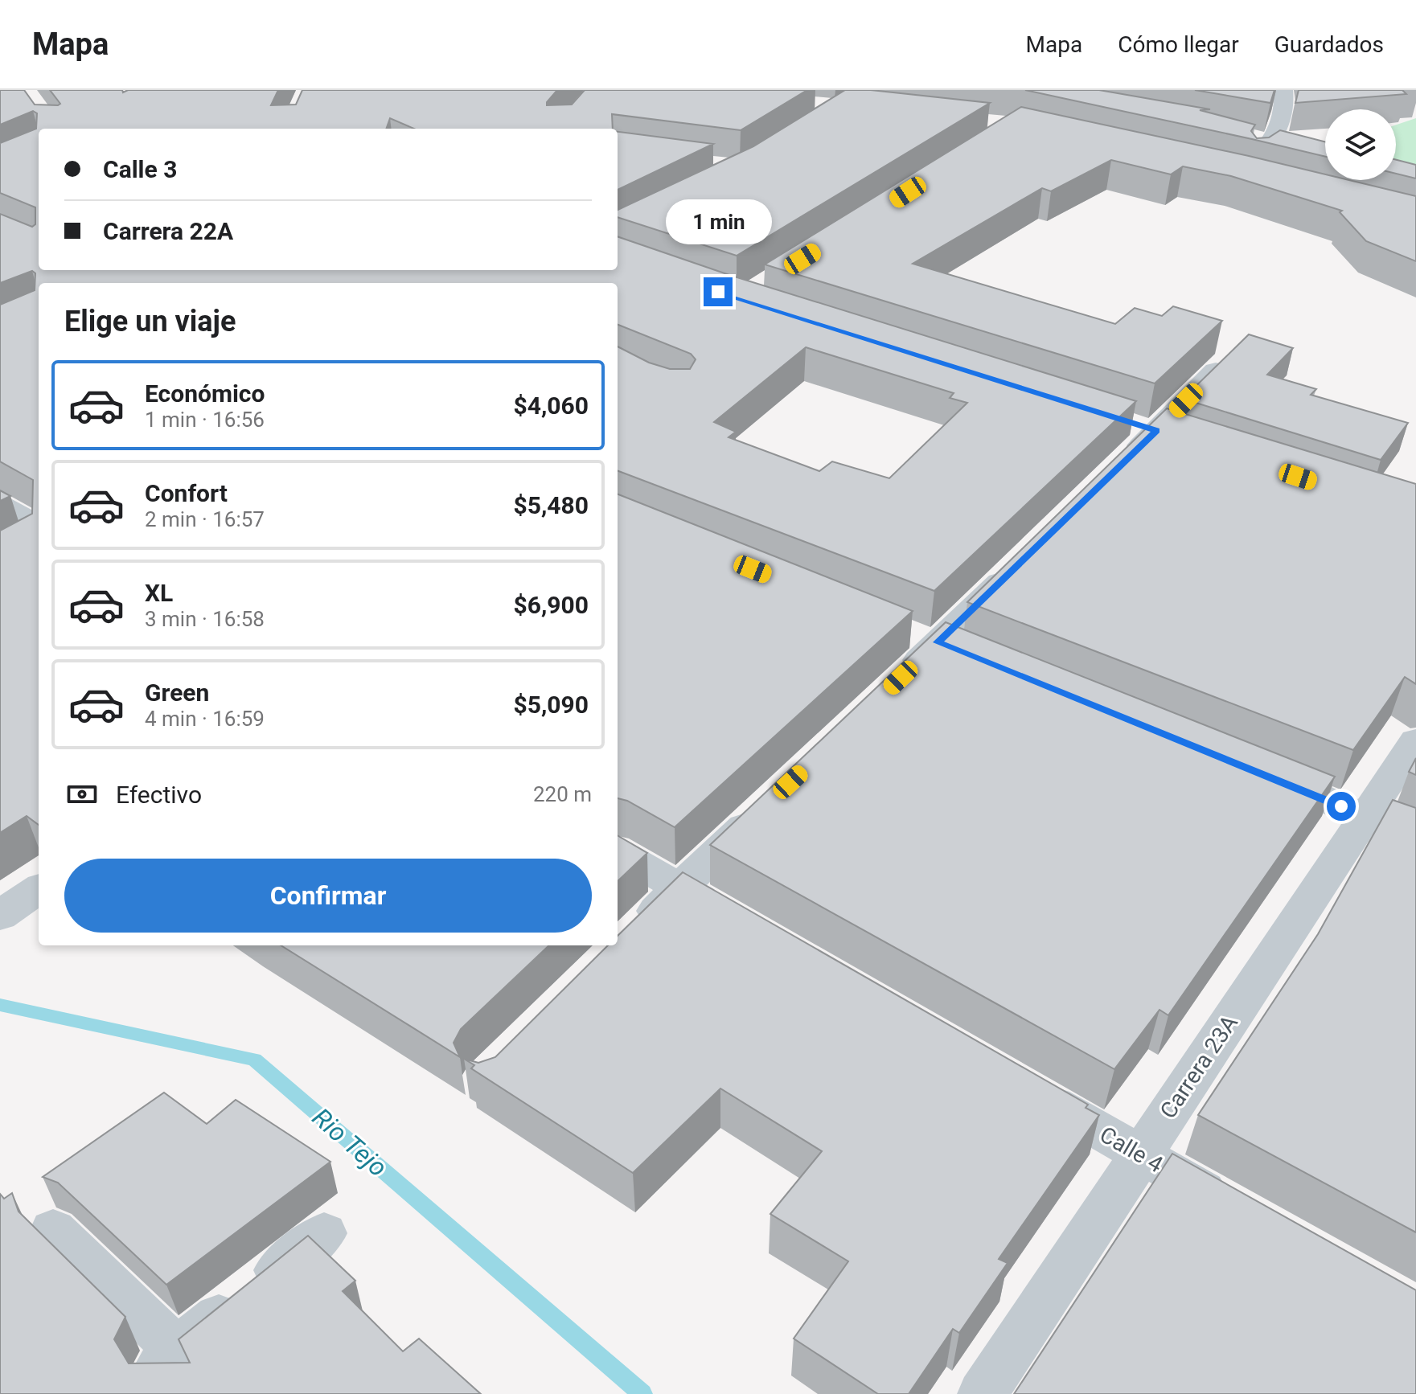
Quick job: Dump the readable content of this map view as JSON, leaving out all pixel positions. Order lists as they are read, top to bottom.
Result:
{
  "streets": {
    "street": ["Carrera 23A", "Calle 4"]
  },
  "crossings": [
    ["Carrera 23A", "Calle 4"]
  ],
  "water": ["Rio Tejo"],
  "page": {
    "header": "Mapa",
    "nav": ["Mapa", "Cómo llegar", "Guardados"],
    "banner": ["Calle 3", "Carrera 22A"],
    "bubble": "1 min",
    "heading": "Elige un viaje",
    "list": [
      {
        "name": "Económico",
        "note": "1 min · 16:56",
        "value": "$4,060"
      },
      {
        "name": "Confort",
        "note": "2 min · 16:57",
        "value": "$5,480"
      },
      {
        "name": "XL",
        "note": "3 min · 16:58",
        "value": "$6,900"
      },
      {
        "name": "Green",
        "note": "4 min · 16:59",
        "value": "$5,090"
      }
    ],
    "pay": ["Efectivo", "220 m"],
    "buttons": "Confirmar"
  }
}
